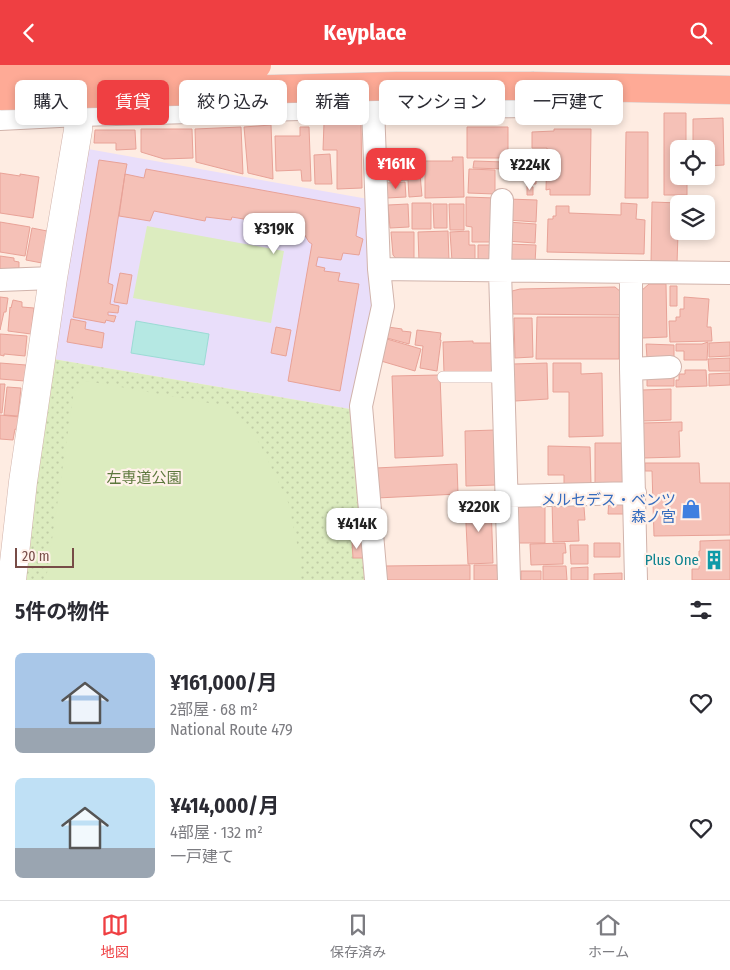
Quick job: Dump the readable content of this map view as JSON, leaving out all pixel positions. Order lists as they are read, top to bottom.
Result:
{
  "parks": ["左専道公園"],
  "places": {
    "shop": ["メルセデス・ベンツ 森ノ宮"],
    "building": ["Plus One"]
  },
  "scale_bar": "20 m",
  "page": {
    "header": "Keyplace",
    "chip": [
      "購入",
      "賃貸",
      "絞り込み",
      "新着",
      "マンション",
      "一戸建て"
    ],
    "price": [
      "¥161K",
      "¥224K",
      "¥319K",
      "¥220K",
      "¥414K"
    ],
    "scale": "20 m",
    "heading": "5件の物件",
    "list": [
      {
        "name": "¥161,000/月",
        "note": "2部屋 · 68 m² · National Route 479"
      },
      {
        "name": "¥414,000/月",
        "note": "4部屋 · 132 m² · 一戸建て"
      }
    ],
    "tabs": ["地図", "保存済み", "ホーム"]
  }
}
